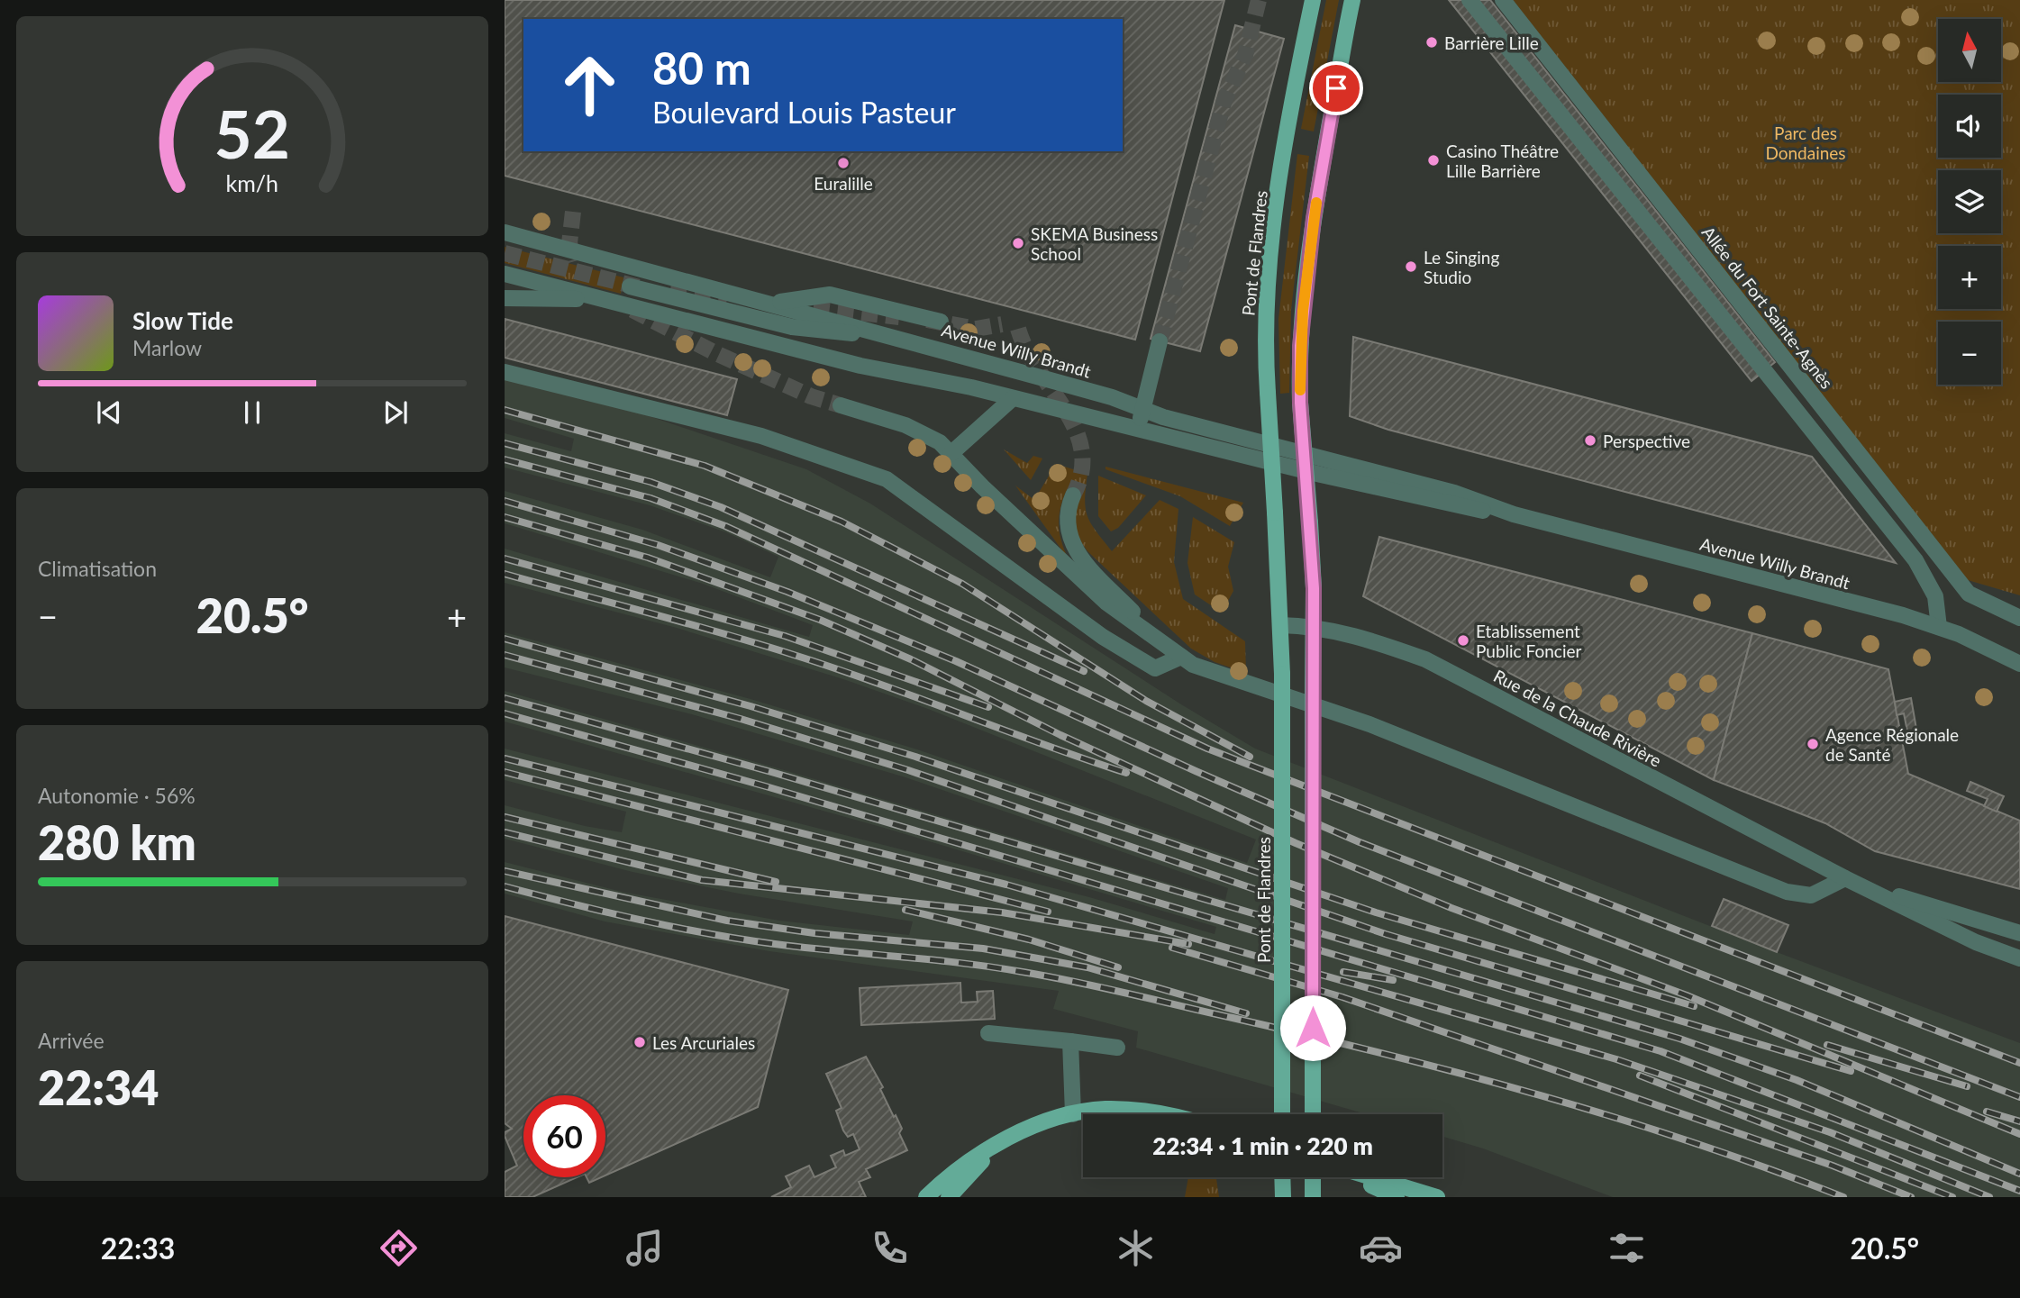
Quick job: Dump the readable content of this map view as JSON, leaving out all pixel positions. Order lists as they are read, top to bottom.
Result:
{
  "streets": {
    "main road": ["Pont de Flandres"],
    "street": ["Allée du Fort Sainte-Agnès", "Avenue Willy Brandt", "Rue de la Chaude Rivière"]
  },
  "crossings": [
    ["Pont de Flandres", "Rue de la Chaude Rivière"]
  ],
  "parks": ["Parc des Dondaines"],
  "places": [
    "Barrière Lille",
    "Casino Théâtre Lille Barrière",
    "Euralille",
    "SKEMA Business School",
    "Le Singing Studio",
    "Perspective",
    "Etablissement Public Foncier",
    "Agence Régionale de Santé",
    "Les Arcuriales"
  ],
  "north": "top",
  "page": {
    "map_buttons": ["+", "−"],
    "turn": ["80 m", "Boulevard Louis Pasteur"],
    "song": ["Slow Tide", "Marlow"],
    "tile": [
      "Climatisation",
      ["Autonomie · 56%", "280 km"],
      ["Arrivée", "22:34"]
    ],
    "heat": ["−", "20.5°", "+"],
    "limit": "60",
    "trip": "22:34 · 1 min · 220 m",
    "tabs": ["22:33", "20.5°"],
    "gauge": ["52", "km/h"]
  }
}
